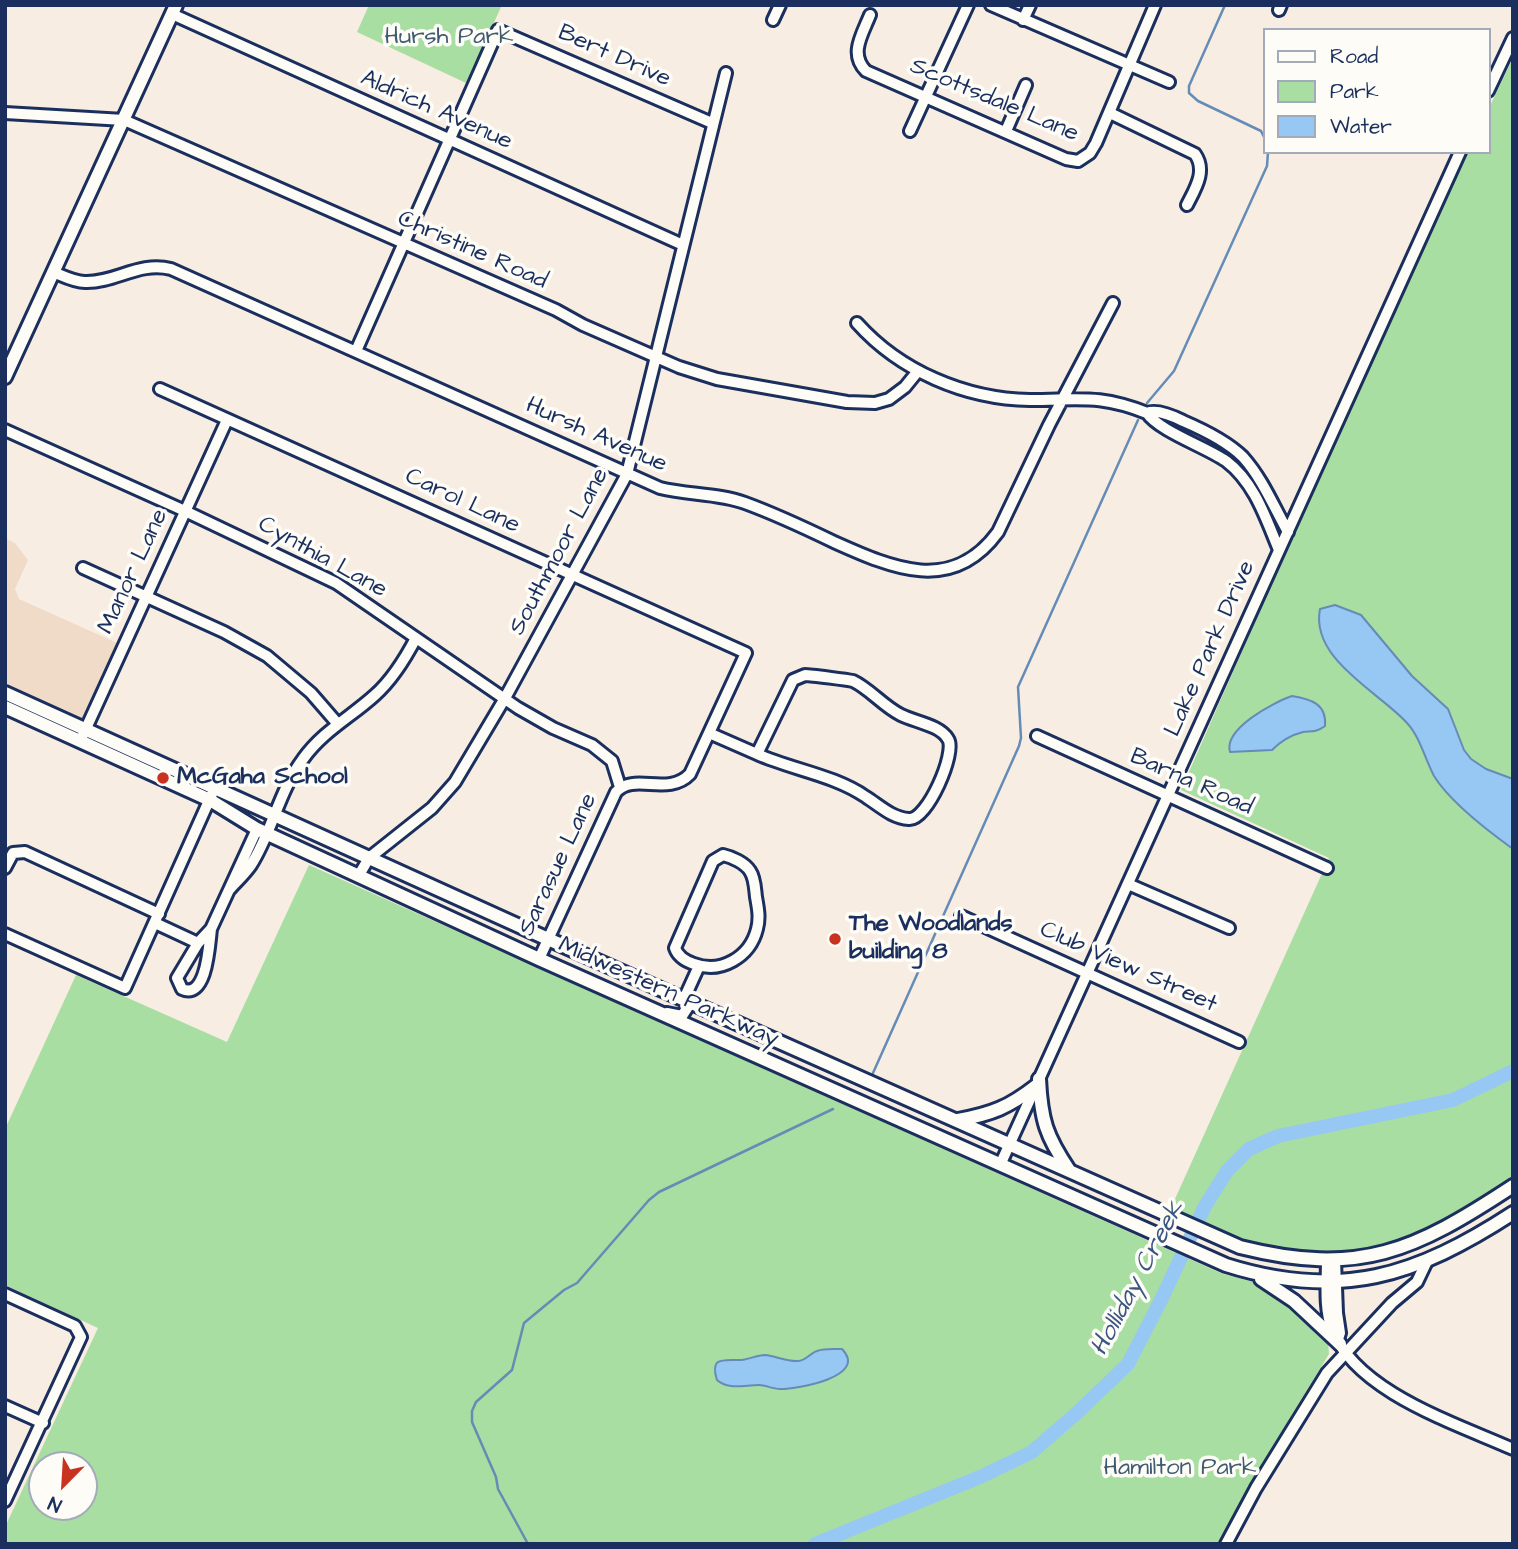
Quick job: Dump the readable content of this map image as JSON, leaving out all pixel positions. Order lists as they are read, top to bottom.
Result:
{
  "streets": {
    "main road": ["Midwestern Parkway"],
    "street": [
      "Bert Drive",
      "Scottsdale Lane",
      "Aldrich Avenue",
      "Christine Road",
      "Hursh Avenue",
      "Carol Lane",
      "Southmoor Lane",
      "Cynthia Lane",
      "Manor Lane",
      "Lake Park Drive",
      "Barna Road",
      "Sarasue Lane",
      "Club View Street"
    ]
  },
  "crossings": [
    ["Bert Drive", "Aldrich Avenue"],
    ["Bert Drive", "Southmoor Lane"],
    ["Aldrich Avenue", "Southmoor Lane"],
    ["Christine Road", "Southmoor Lane"],
    ["Hursh Avenue", "Southmoor Lane"],
    ["Carol Lane", "Southmoor Lane"],
    ["Carol Lane", "Manor Lane"],
    ["Carol Lane", "Sarasue Lane"],
    ["Southmoor Lane", "Cynthia Lane"],
    ["Southmoor Lane", "Midwestern Parkway"],
    ["Cynthia Lane", "Manor Lane"],
    ["Cynthia Lane", "Sarasue Lane"],
    ["Manor Lane", "Midwestern Parkway"],
    ["Lake Park Drive", "Barna Road"],
    ["Lake Park Drive", "Club View Street"],
    ["Lake Park Drive", "Midwestern Parkway"],
    ["Sarasue Lane", "Midwestern Parkway"]
  ],
  "water": ["Holliday Creek"],
  "parks": ["Hursh Park", "Hamilton Park"],
  "places": ["McGaha School", "The Woodlands building 8"],
  "legend": ["Road", "Park", "Water"],
  "north": "bottom left"
}
